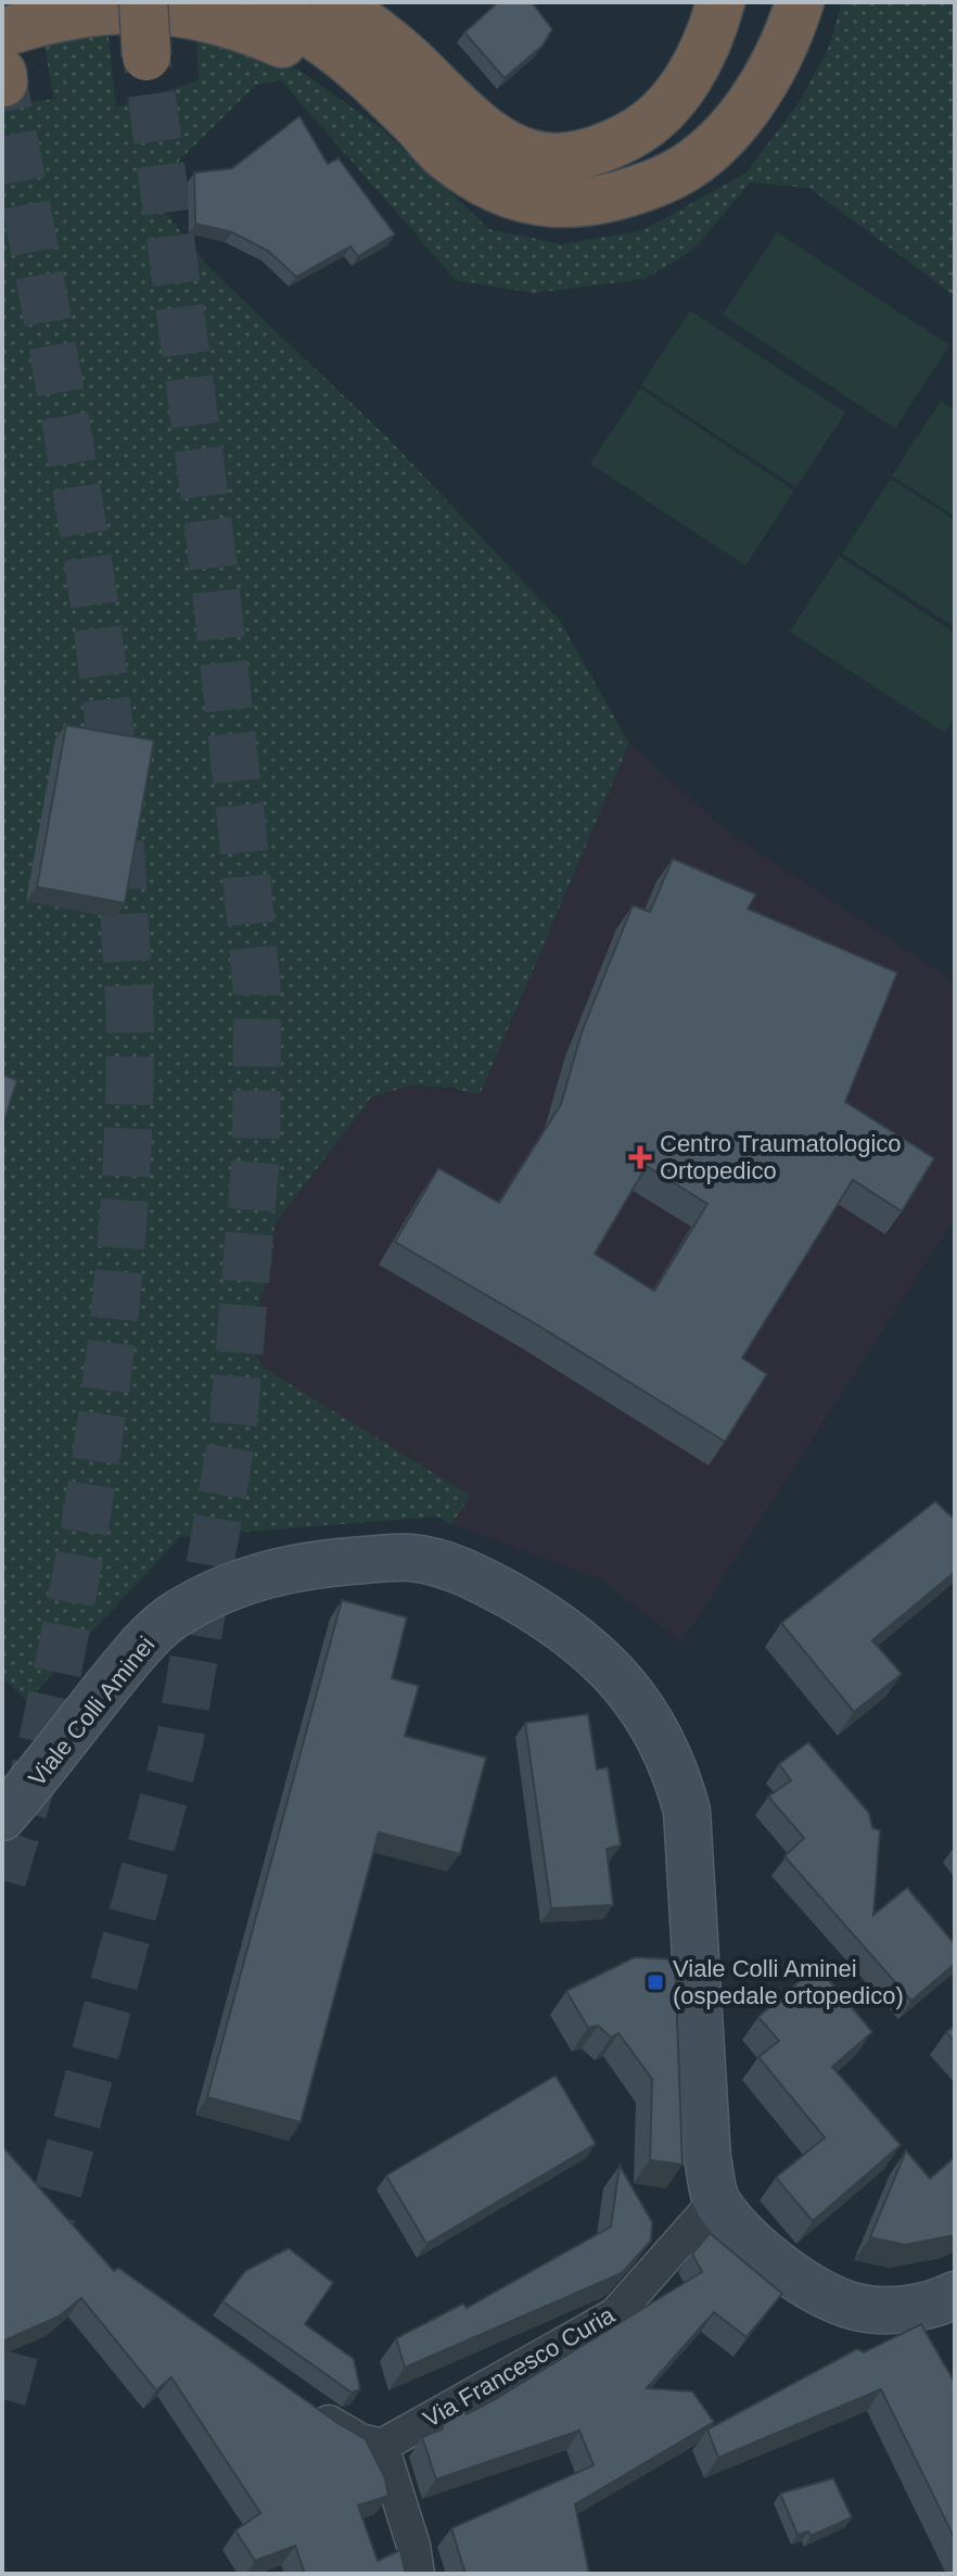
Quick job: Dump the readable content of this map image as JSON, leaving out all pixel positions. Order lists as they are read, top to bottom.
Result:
{
  "streets": {
    "main road": ["Viale Colli Aminei"],
    "street": ["Via Francesco Curia"]
  },
  "crossings": [
    ["Viale Colli Aminei", "Via Francesco Curia"]
  ],
  "places": {
    "health": ["Centro Traumatologico Ortopedico"],
    "transit": ["Viale Colli Aminei (ospedale ortopedico)"]
  }
}
